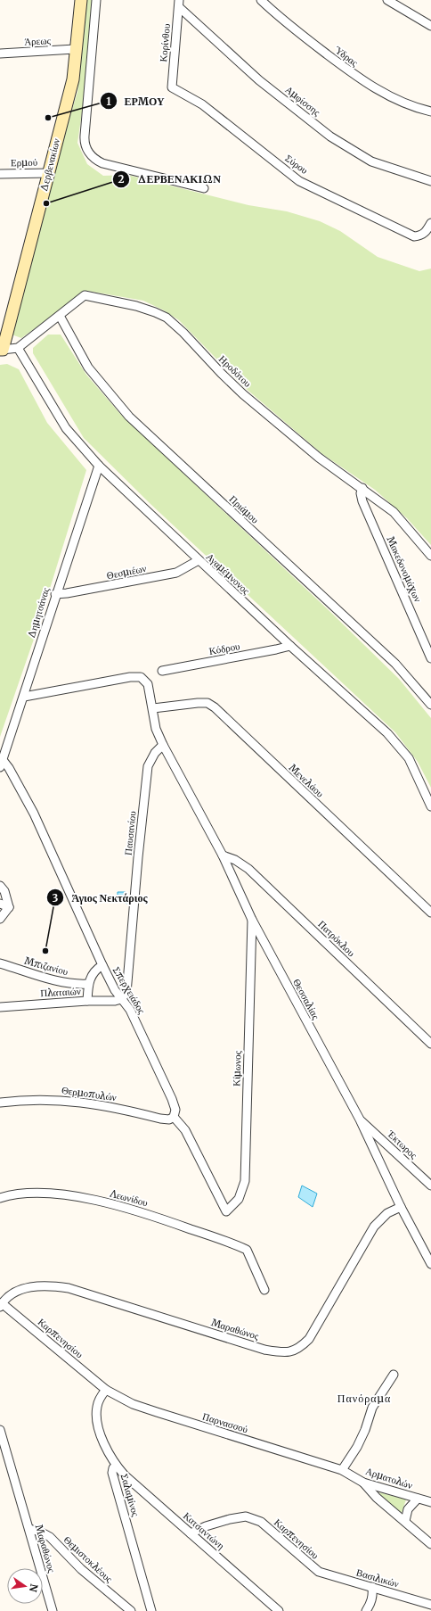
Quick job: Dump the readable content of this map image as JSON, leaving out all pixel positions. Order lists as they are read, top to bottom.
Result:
{
  "streets": {
    "street": [
      "Άρεως",
      "Κορίνθου",
      "Ύδρας",
      "Αμφίσσης",
      "Ερμού",
      "Σύρου",
      "Δερβενακίων",
      "Ηροδότου",
      "Πριάμου",
      "Μακεδονομάχων",
      "Θεσμιέων",
      "Αγαμέμνονος",
      "Δημητσάνας",
      "Κόδρου",
      "Μενελάου",
      "Παυσανίου",
      "Πατρόκλου",
      "Μπιζανίου",
      "Σπερχειάδος",
      "Πλαταιών",
      "Θεσσαλίας",
      "Κίμωνος",
      "Θερμοπυλών",
      "Έκτωρος",
      "Λεωνίδου",
      "Μαραθώνος",
      "Καρπενησίου",
      "Παρνασσού",
      "Αρματολών",
      "Σαλαμίνος",
      "Κατσαντώνη",
      "Θεμιστοκλέους",
      "Βασιλικών"
    ]
  },
  "crossings": [
    ["Άρεως", "Δερβενακίων"],
    ["Κορίνθου", "Αμφίσσης"],
    ["Κορίνθου", "Σύρου"],
    ["Ερμού", "Δερβενακίων"],
    ["Ηροδότου", "Πριάμου"],
    ["Ηροδότου", "Μακεδονομάχων"],
    ["Ηροδότου", "Αγαμέμνονος"],
    ["Θεσμιέων", "Αγαμέμνονος"],
    ["Θεσμιέων", "Δημητσάνας"],
    ["Αγαμέμνονος", "Δημητσάνας"],
    ["Αγαμέμνονος", "Κόδρου"],
    ["Δημητσάνας", "Σπερχειάδος"],
    ["Παυσανίου", "Σπερχειάδος"],
    ["Παυσανίου", "Πλαταιών"],
    ["Παυσανίου", "Θεσσαλίας"],
    ["Πατρόκλου", "Θεσσαλίας"],
    ["Σπερχειάδος", "Πλαταιών"],
    ["Σπερχειάδος", "Κίμωνος"],
    ["Σπερχειάδος", "Θερμοπυλών"],
    ["Θεσσαλίας", "Κίμωνος"],
    ["Θεσσαλίας", "Έκτωρος"],
    ["Θεσσαλίας", "Μαραθώνος"],
    ["Κίμωνος", "Θερμοπυλών"],
    ["Μαραθώνος", "Καρπενησίου"],
    ["Μαραθώνος", "Θεμιστοκλέους"],
    ["Καρπενησίου", "Παρνασσού"],
    ["Καρπενησίου", "Σαλαμίνος"],
    ["Καρπενησίου", "Κατσαντώνη"],
    ["Καρπενησίου", "Βασιλικών"],
    ["Παρνασσού", "Αρματολών"],
    ["Παρνασσού", "Σαλαμίνος"],
    ["Σαλαμίνος", "Κατσαντώνη"]
  ],
  "districts": ["Πανόραμα"],
  "places": ["ΕΡΜΟΥ", "ΔΕΡΒΕΝΑΚΙΩΝ", "Άγιος Νεκτάριος"],
  "north": "right"
}
